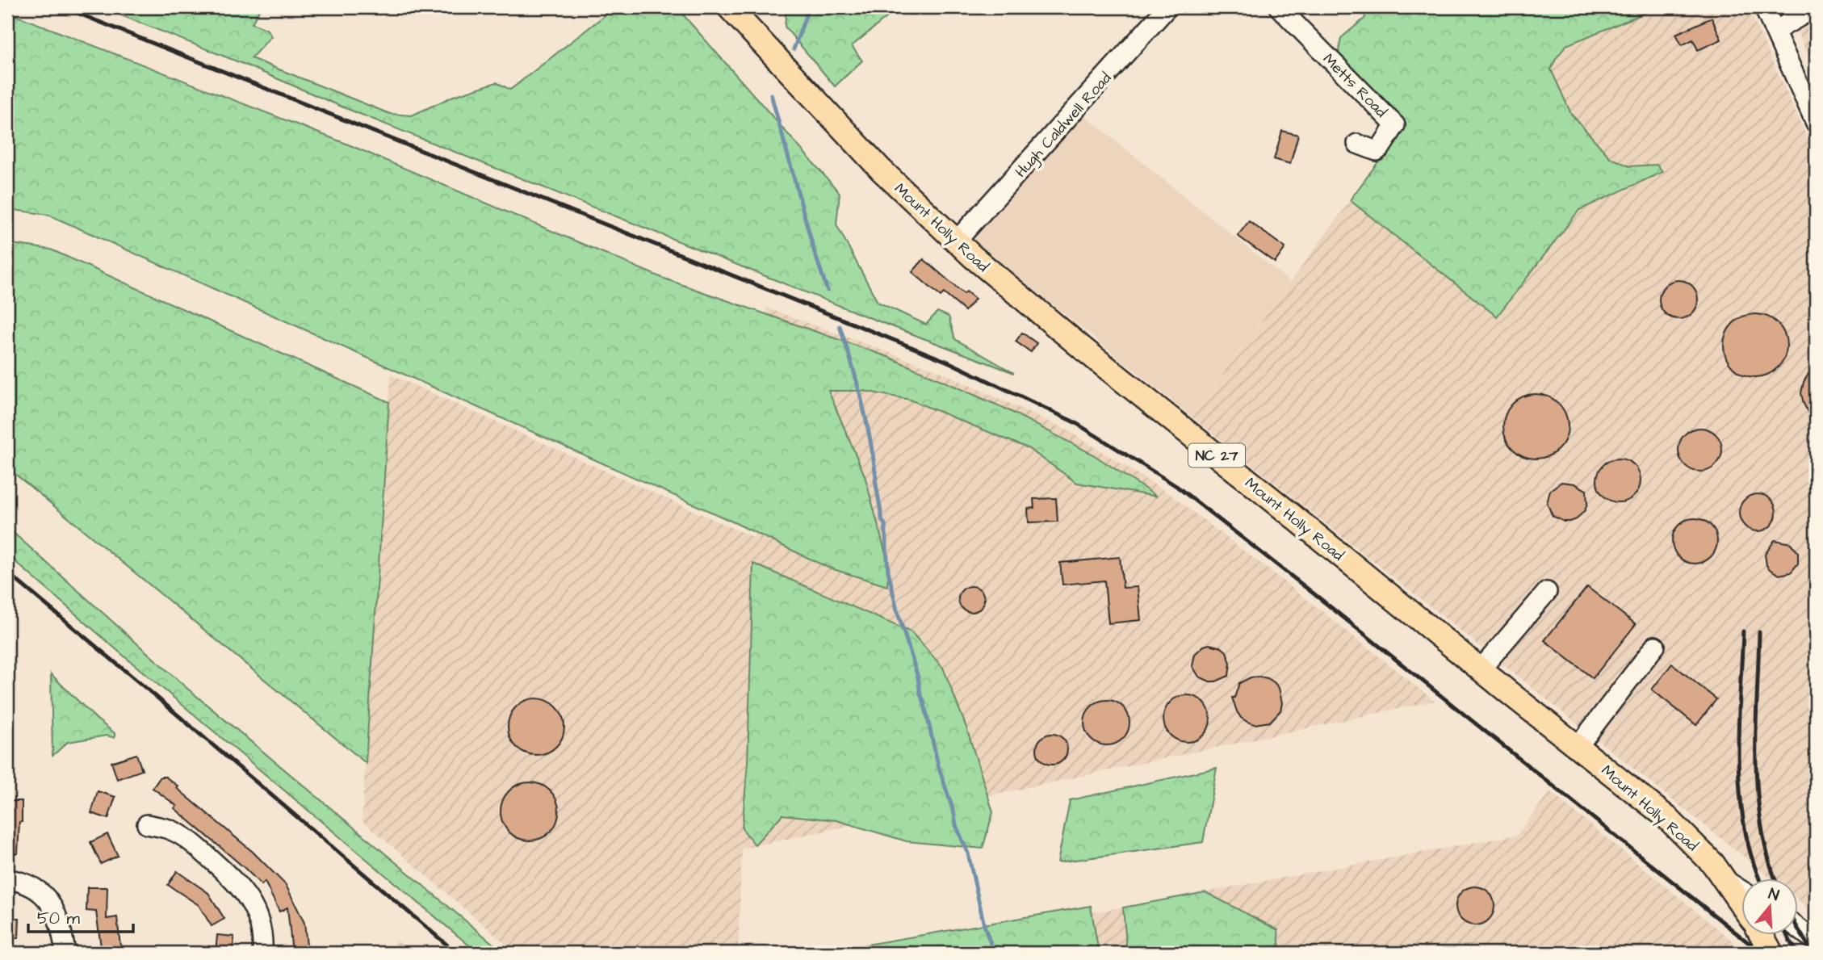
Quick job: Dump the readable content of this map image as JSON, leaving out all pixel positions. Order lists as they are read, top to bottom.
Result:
{
  "streets": {
    "main road": ["Mount Holly Road", "NC 27"],
    "street": ["Metts Road", "Hugh Caldwell Road"]
  },
  "crossings": [
    ["Hugh Caldwell Road", "Mount Holly Road"],
    ["Mount Holly Road", "NC 27"]
  ],
  "scale_bar": "50 m",
  "north": "top"
}
